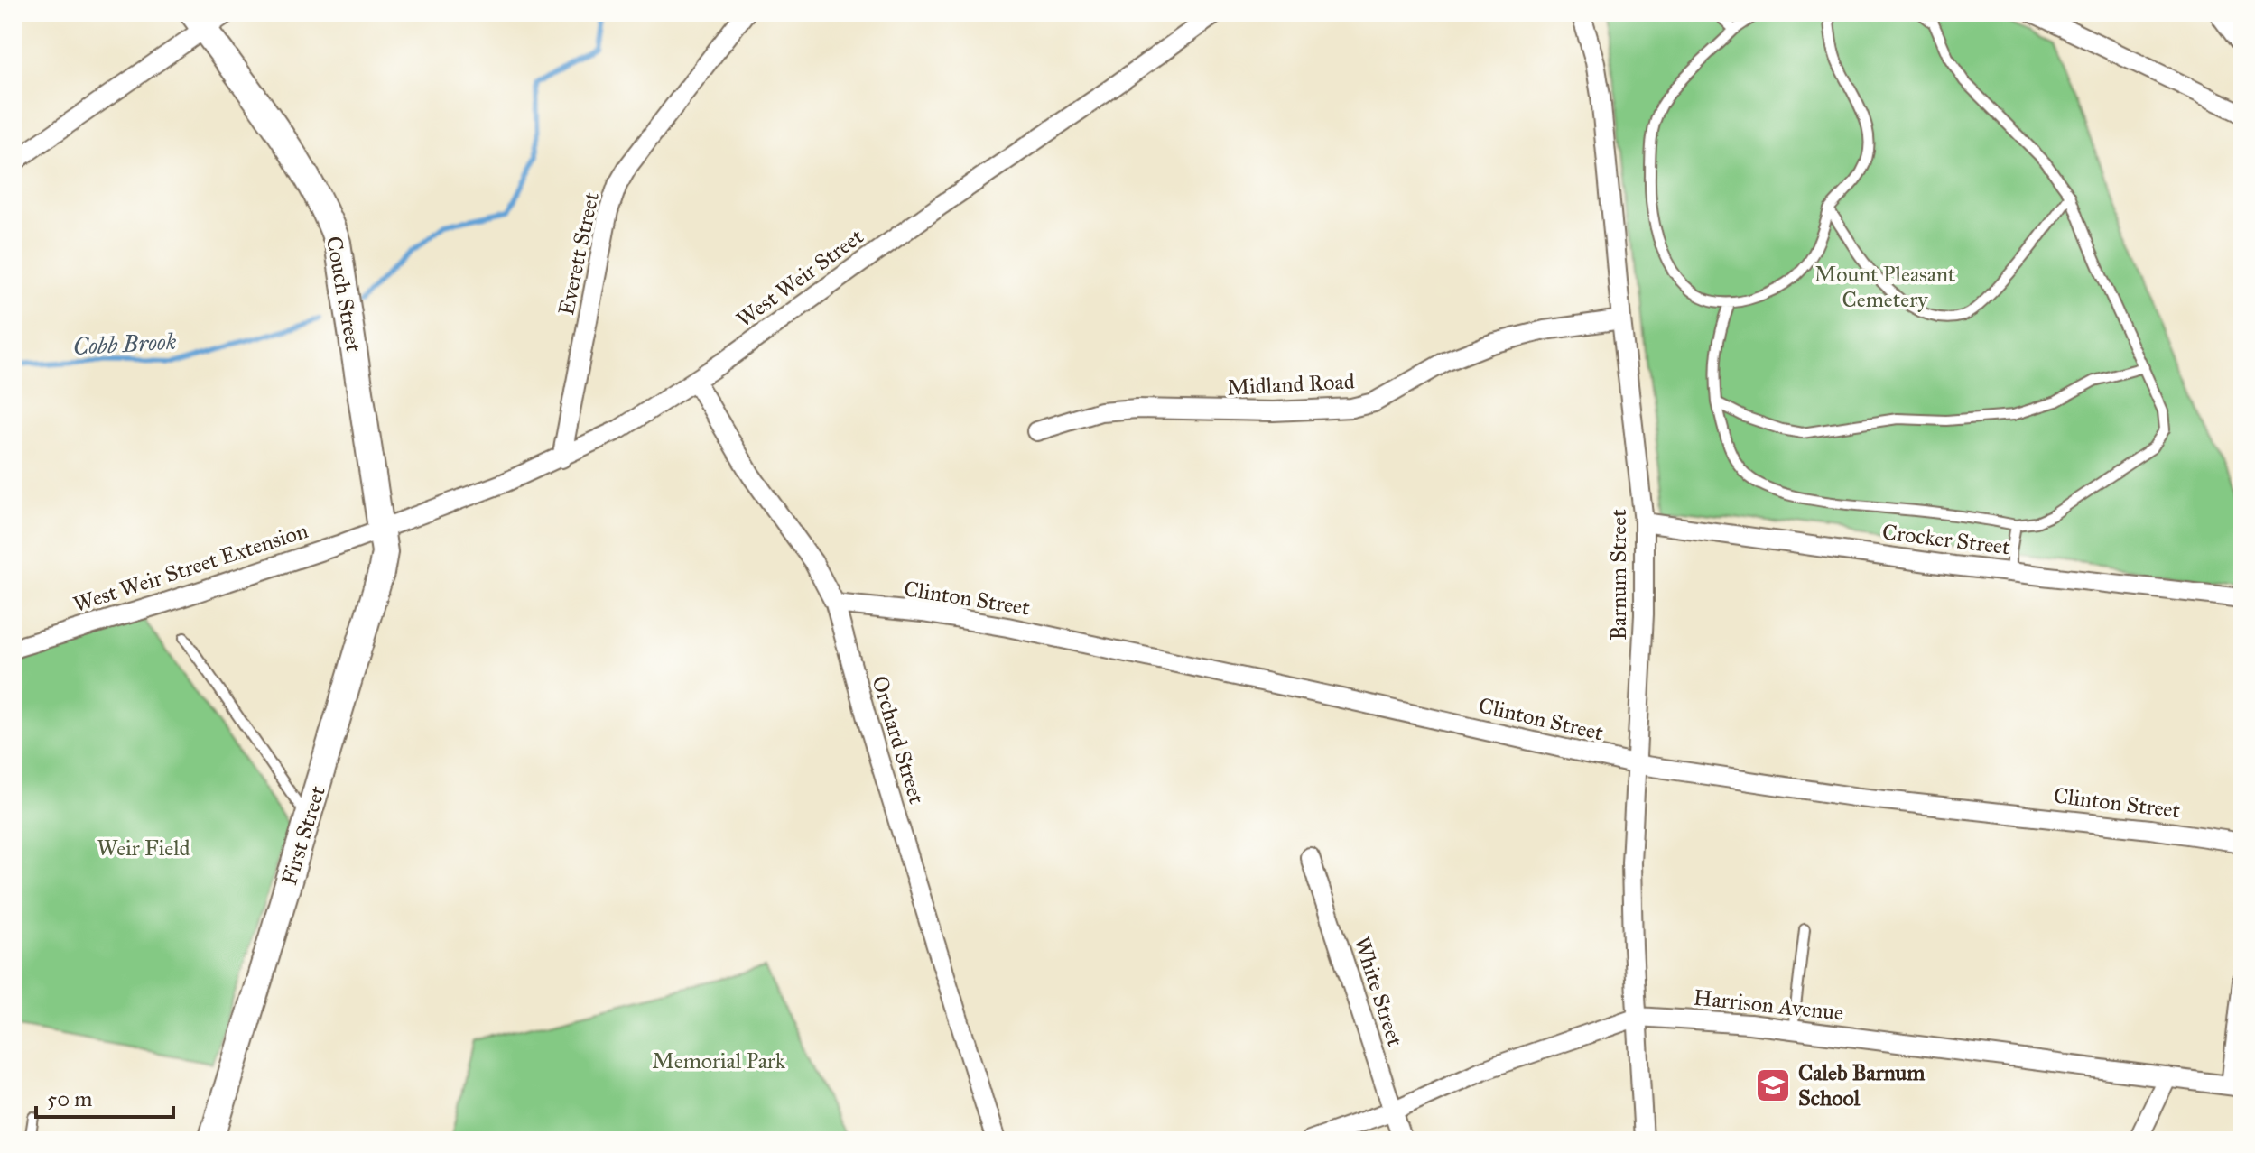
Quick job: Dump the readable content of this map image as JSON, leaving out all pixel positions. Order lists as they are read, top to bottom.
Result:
{
  "streets": {
    "street": [
      "Everett Street",
      "West Weir Street",
      "Couch Street",
      "Midland Road",
      "Crocker Street",
      "West Weir Street Extension",
      "Barnum Street",
      "Clinton Street",
      "Orchard Street",
      "First Street",
      "White Street",
      "Harrison Avenue"
    ]
  },
  "crossings": [
    ["Everett Street", "West Weir Street"],
    ["West Weir Street", "Couch Street"],
    ["West Weir Street", "West Weir Street Extension"],
    ["West Weir Street", "Orchard Street"],
    ["West Weir Street", "First Street"],
    ["Couch Street", "West Weir Street Extension"],
    ["Couch Street", "First Street"],
    ["Midland Road", "Barnum Street"],
    ["Crocker Street", "Barnum Street"],
    ["West Weir Street Extension", "First Street"],
    ["Barnum Street", "Clinton Street"],
    ["Barnum Street", "Harrison Avenue"],
    ["Clinton Street", "Orchard Street"],
    ["White Street", "Harrison Avenue"]
  ],
  "water": ["Cobb Brook"],
  "parks": ["Mount Pleasant Cemetery", "Weir Field", "Memorial Park"],
  "places": {
    "school or university": ["Caleb Barnum School"]
  },
  "scale_bar": "50 m"
}
